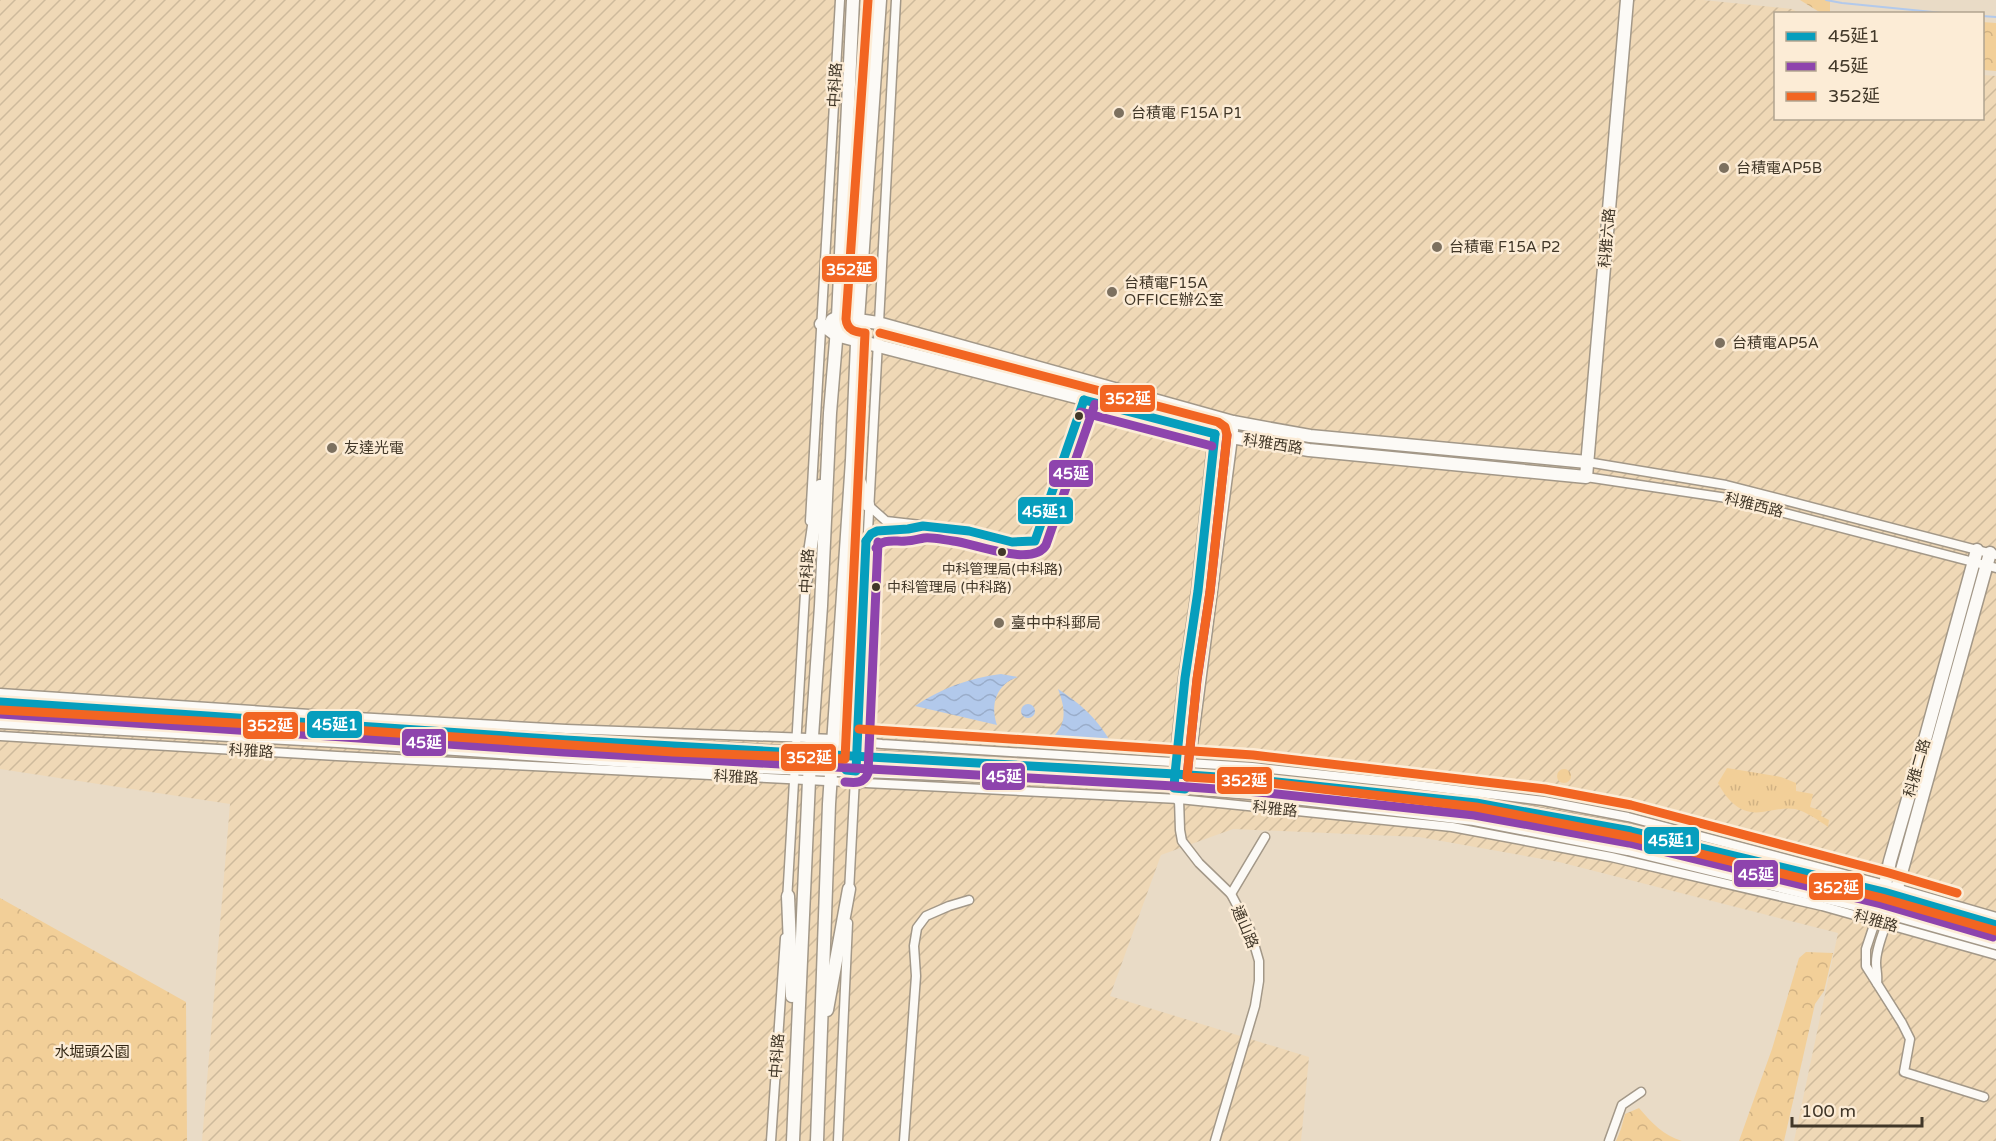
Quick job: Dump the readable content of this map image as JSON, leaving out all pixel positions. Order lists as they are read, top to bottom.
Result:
{
  "streets": {
    "street": [
      "中科路",
      "科雅六路",
      "科雅西路",
      "科雅路",
      "科雅二路",
      "通山路"
    ]
  },
  "crossings": [
    ["中科路", "科雅西路"],
    ["中科路", "科雅路"],
    ["科雅六路", "科雅西路"],
    ["科雅西路", "科雅二路"],
    ["科雅路", "科雅二路"],
    ["科雅路", "通山路"]
  ],
  "parks": ["水堀頭公園"],
  "places": [
    "台積電 F15A P1",
    "台積電AP5B",
    "台積電 F15A P2",
    "台積電F15A OFFICE辦公室",
    "台積電AP5A",
    "友達光電",
    "中科管理局(中科路)",
    "中科管理局 (中科路)",
    "臺中中科郵局"
  ],
  "lines": ["transit line 352延", "transit line 45延1", "transit line 45延"],
  "legend": ["45延1", "45延", "352延"],
  "scale_bar": "100 m"
}
